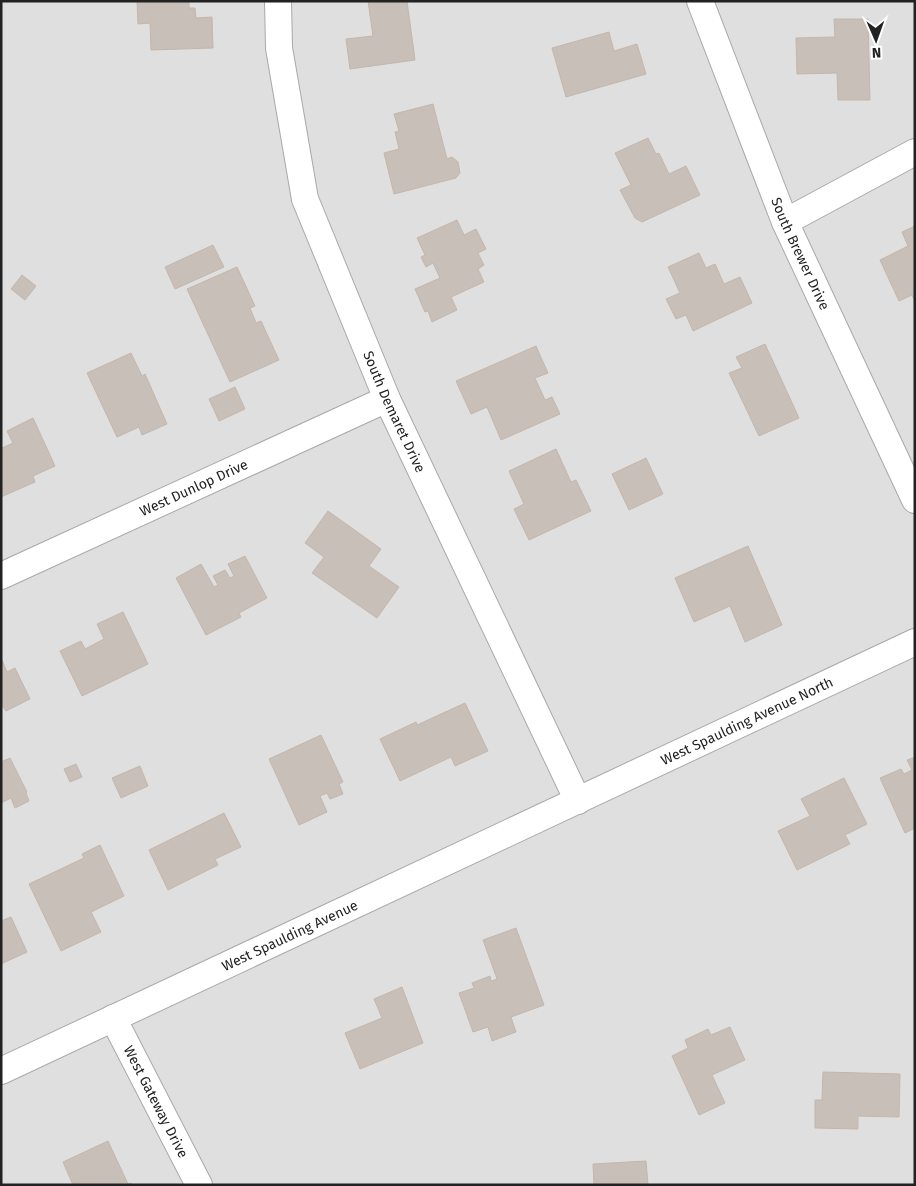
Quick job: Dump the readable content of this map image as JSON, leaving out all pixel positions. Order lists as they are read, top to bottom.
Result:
{
  "streets": {
    "street": [
      "South Brewer Drive",
      "South Demaret Drive",
      "West Dunlop Drive",
      "West Spaulding Avenue North",
      "West Spaulding Avenue",
      "West Gateway Drive"
    ]
  },
  "crossings": [
    ["South Demaret Drive", "West Dunlop Drive"],
    ["South Demaret Drive", "West Spaulding Avenue North"],
    ["South Demaret Drive", "West Spaulding Avenue"],
    ["West Spaulding Avenue North", "West Spaulding Avenue"],
    ["West Spaulding Avenue", "West Gateway Drive"]
  ],
  "north": "bottom"
}
